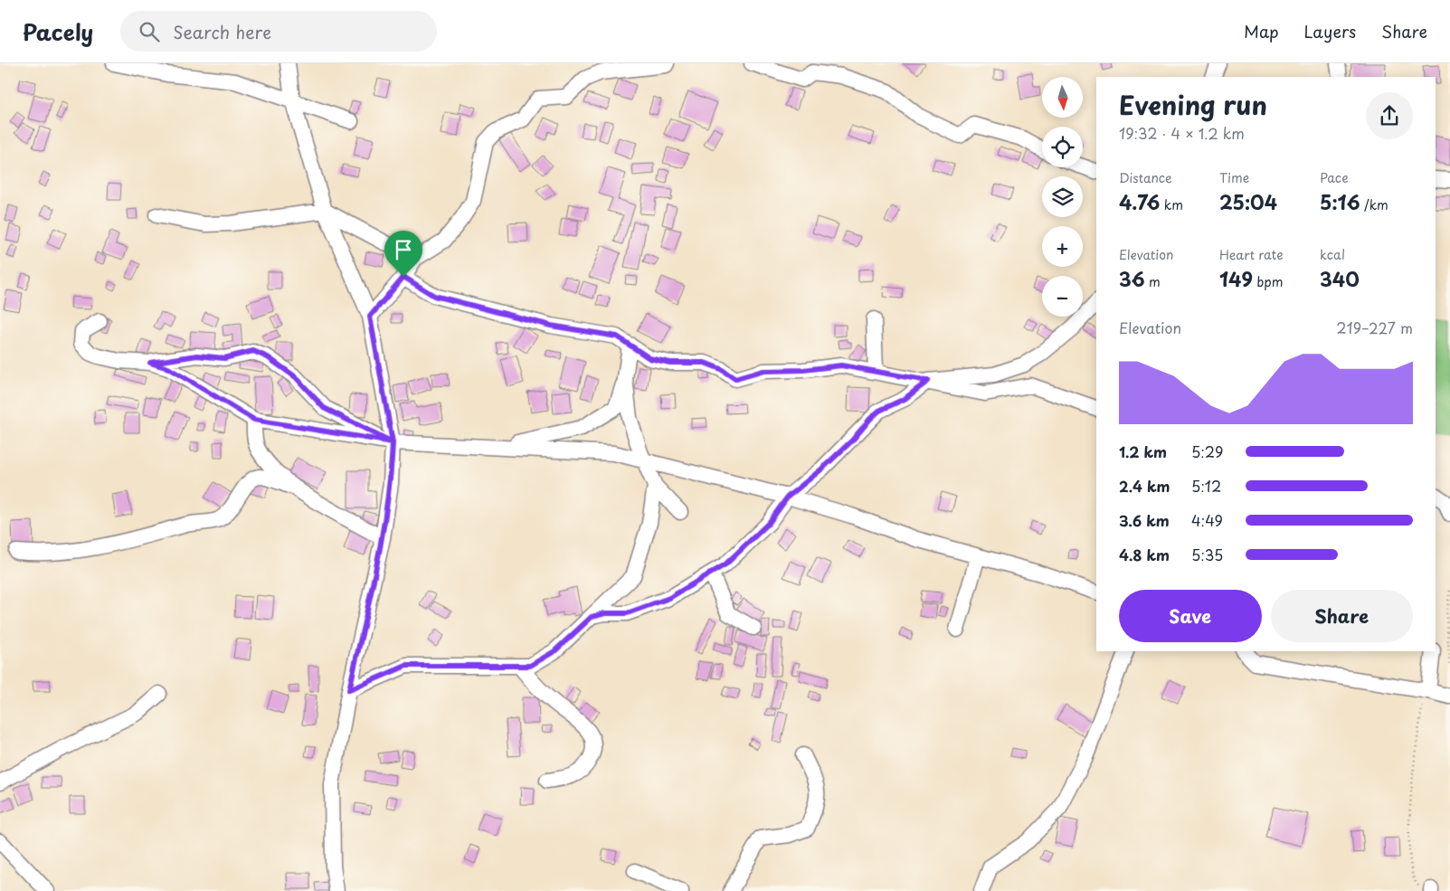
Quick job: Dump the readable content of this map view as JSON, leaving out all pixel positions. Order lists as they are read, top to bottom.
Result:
{
  "north": "bottom",
  "page": {
    "header": "Pacely",
    "search": "Search here",
    "nav": ["Map", "Layers", "Share"],
    "map_buttons": ["+", "−"],
    "heading": ["Evening run", "19:32 · 4 × 1.2 km"],
    "stats": [
      ["Distance", "4.76 km"],
      ["Time", "25:04"],
      ["Pace", "5:16 /km"],
      ["Elevation", "36 m"],
      ["Heart rate", "149 bpm"],
      ["kcal", "340"]
    ],
    "chart": ["Elevation", "219–227 m"],
    "list": [
      {
        "name": "1.2 km",
        "note": "5:29"
      },
      {
        "name": "2.4 km",
        "note": "5:12"
      },
      {
        "name": "3.6 km",
        "note": "4:49"
      },
      {
        "name": "4.8 km",
        "note": "5:35"
      }
    ],
    "buttons": ["Save", "Share"]
  }
}
